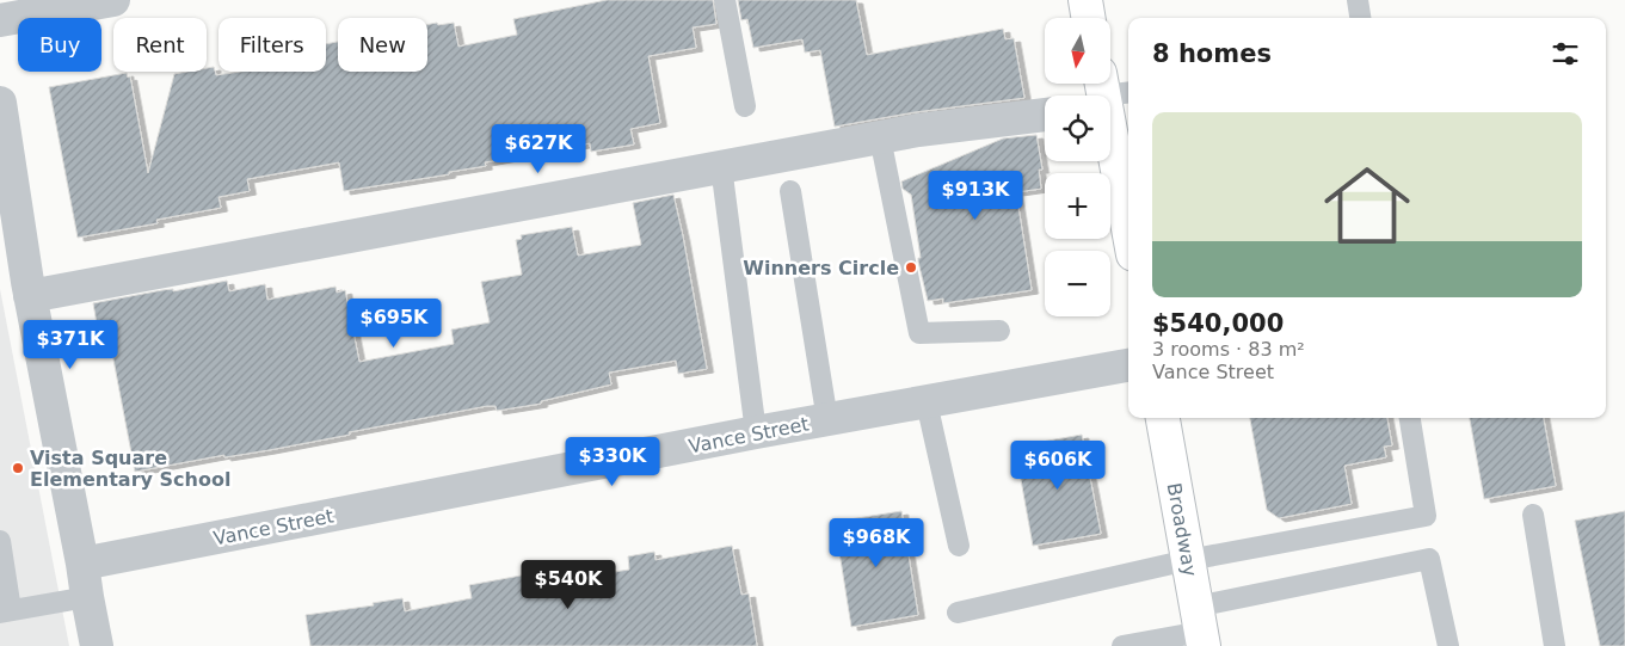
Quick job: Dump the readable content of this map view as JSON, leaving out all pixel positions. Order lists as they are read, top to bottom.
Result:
{
  "streets": {
    "main road": ["Broadway"],
    "street": ["Vance Street"]
  },
  "places": ["Winners Circle", "Vista Square Elementary School"],
  "north": "bottom",
  "page": {
    "map_buttons": ["+", "−"],
    "chip": [
      "Buy",
      "Rent",
      "Filters",
      "New"
    ],
    "heading": "8 homes",
    "list": [
      {
        "name": "$540,000",
        "note": "3 rooms · 83 m² · Vance Street"
      }
    ],
    "price": [
      "$627K",
      "$913K",
      "$695K",
      "$371K",
      "$330K",
      "$606K",
      "$968K",
      "$540K"
    ]
  }
}
